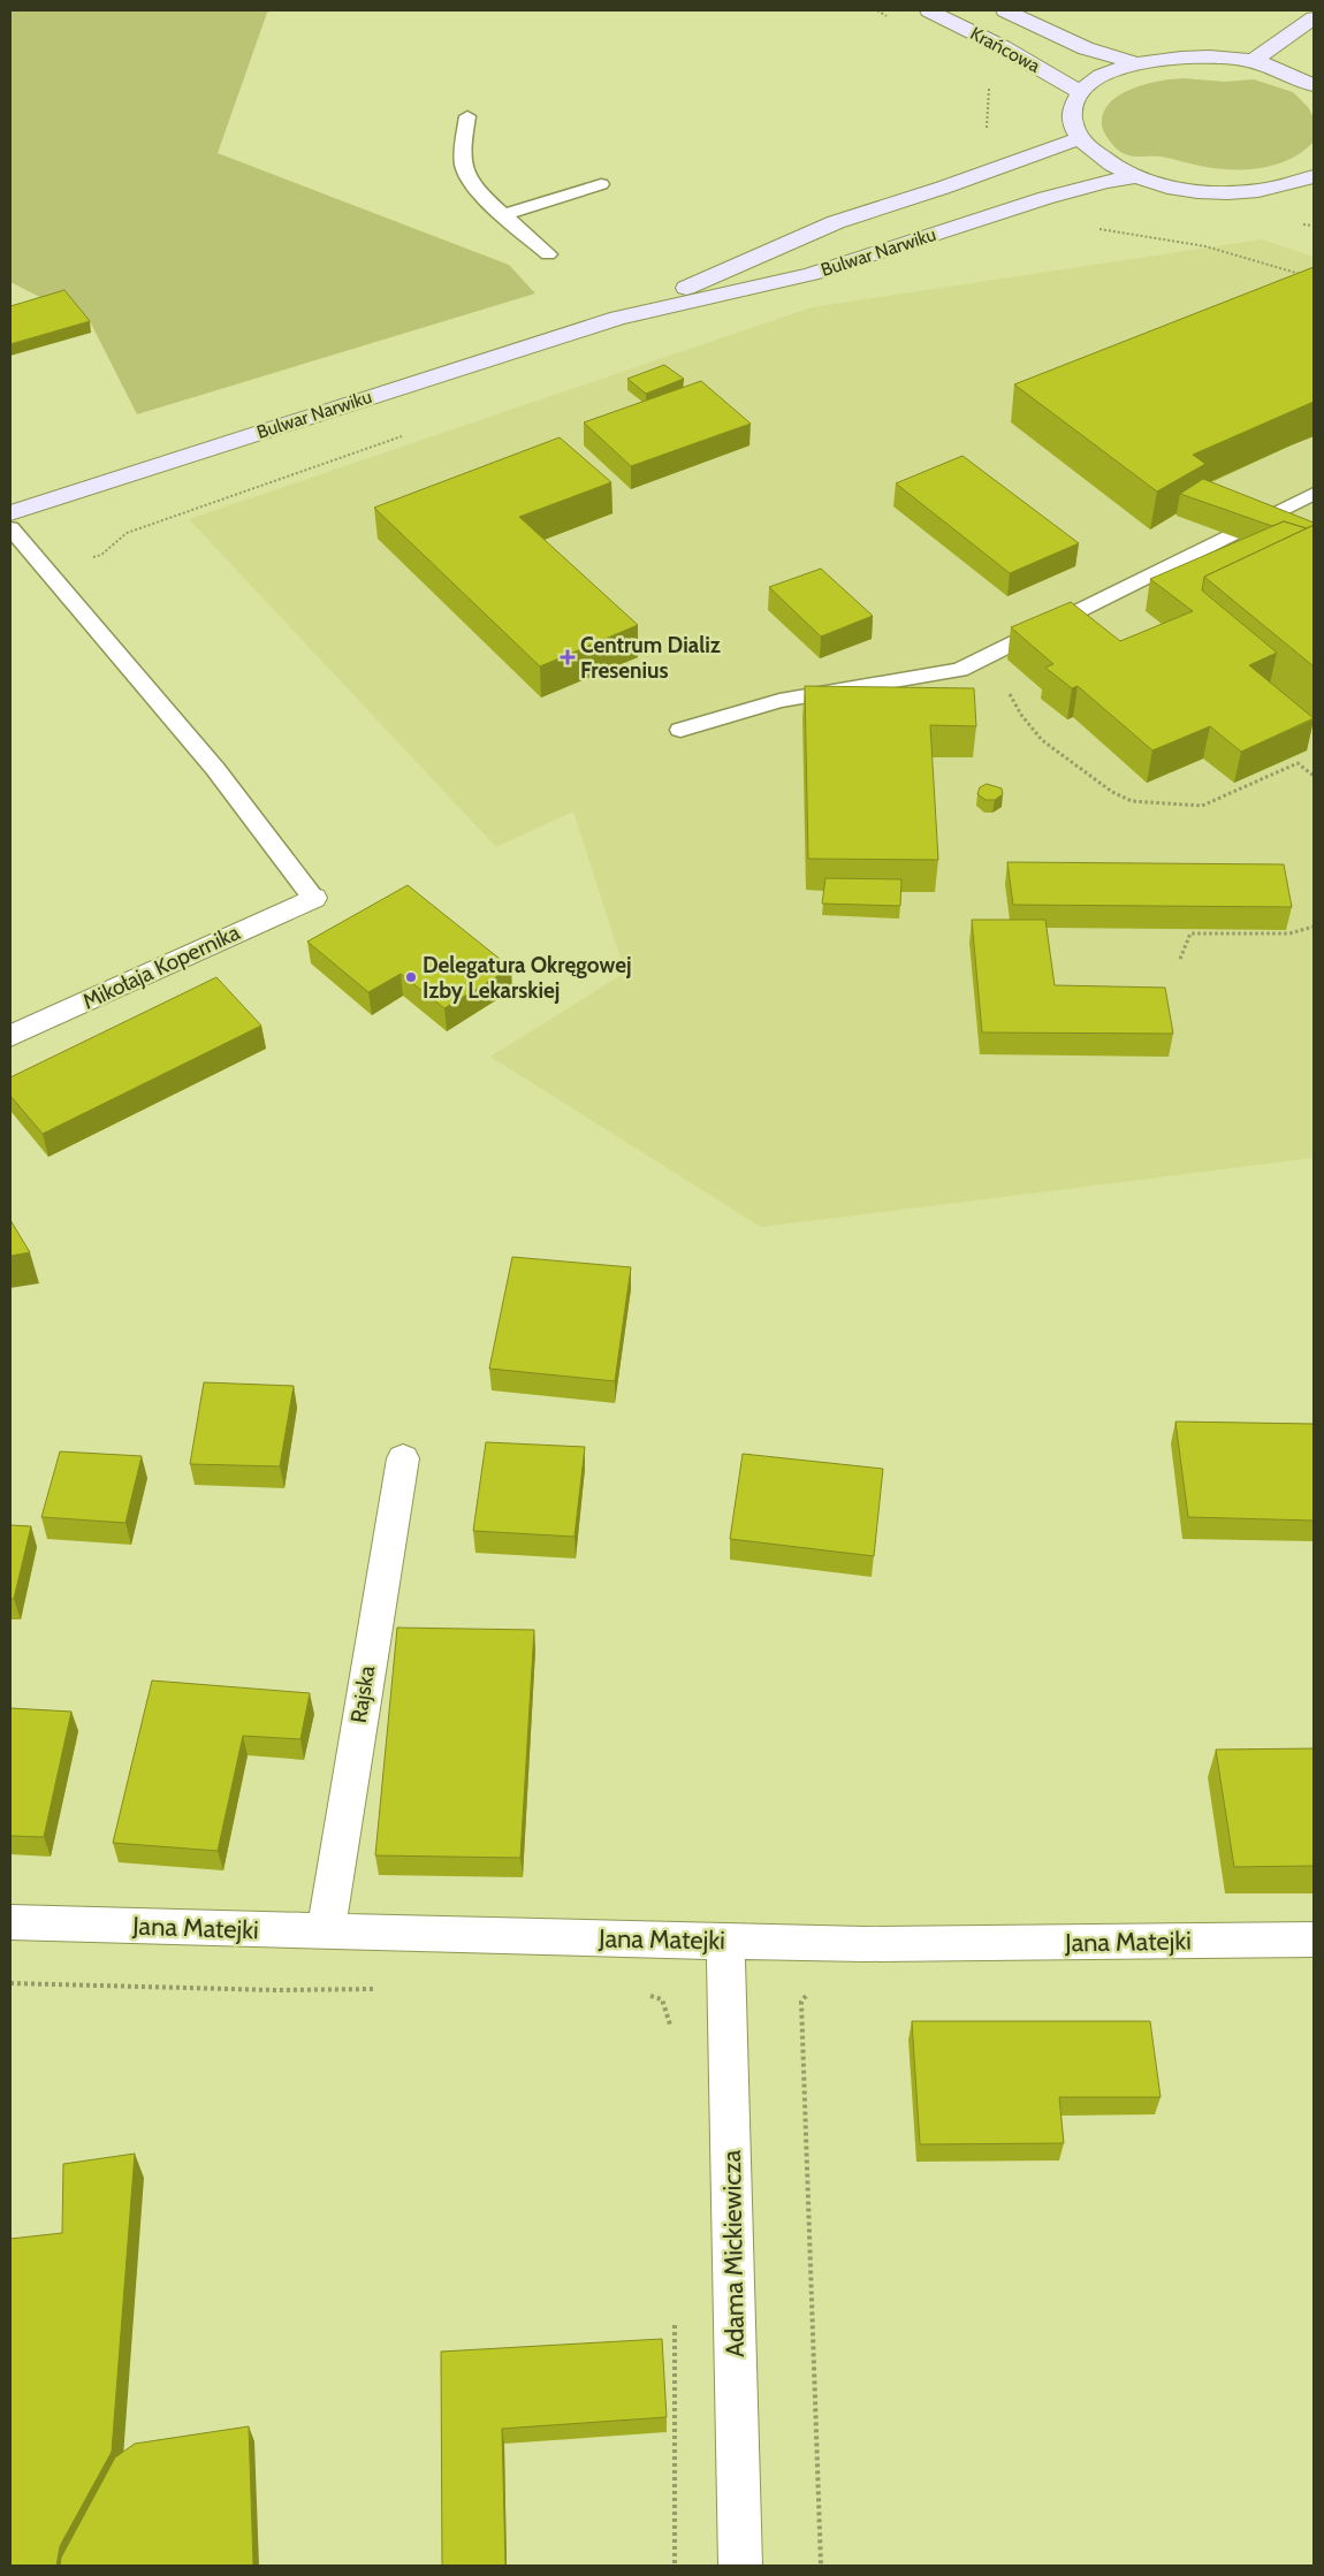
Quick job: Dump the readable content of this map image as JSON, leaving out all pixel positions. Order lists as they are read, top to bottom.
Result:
{
  "streets": {
    "main road": ["Krańcowa", "Bulwar Narwiku"],
    "street": [
      "Mikołaja Kopernika",
      "Rajska",
      "Jana Matejki",
      "Adama Mickiewicza"
    ]
  },
  "crossings": [
    ["Rajska", "Jana Matejki"],
    ["Jana Matejki", "Adama Mickiewicza"]
  ],
  "places": {
    "health": ["Centrum Dializ Fresenius"],
    "other": ["Delegatura Okręgowej Izby Lekarskiej"]
  }
}
